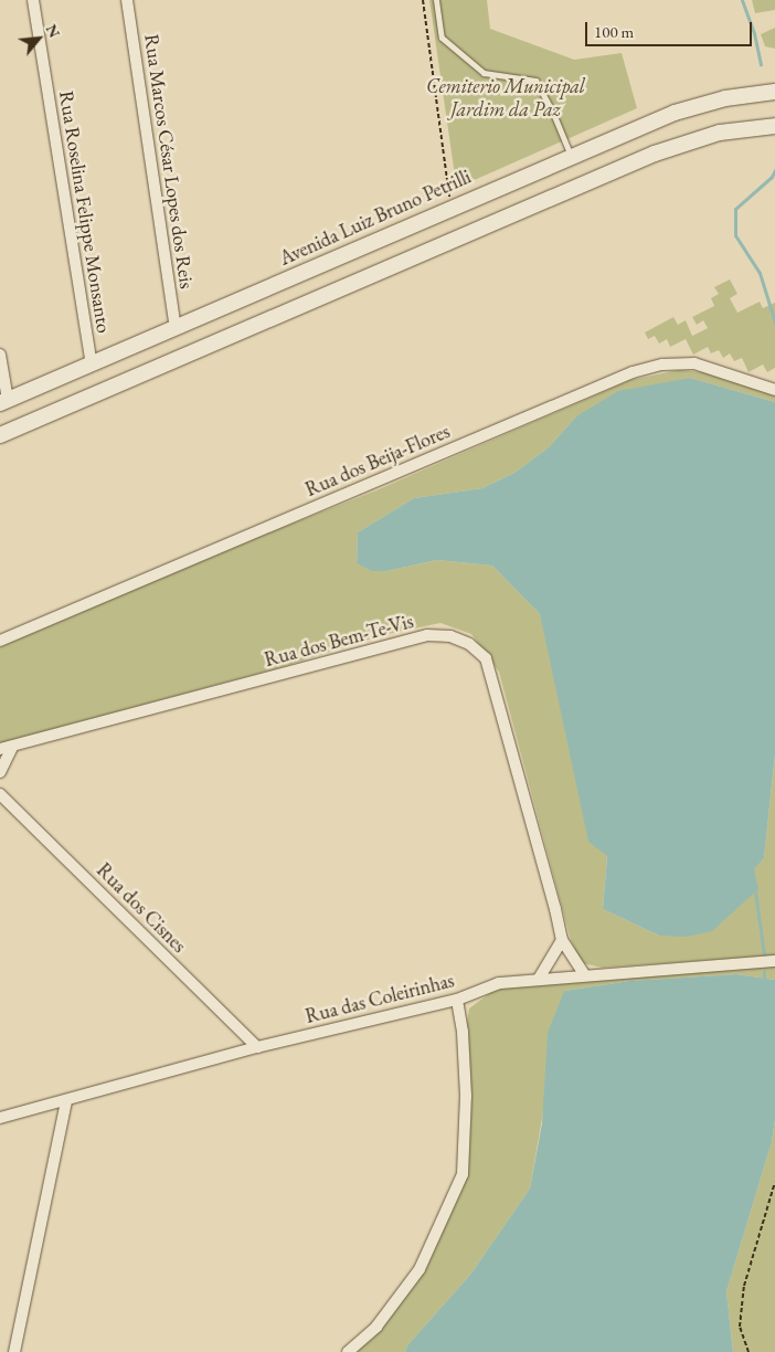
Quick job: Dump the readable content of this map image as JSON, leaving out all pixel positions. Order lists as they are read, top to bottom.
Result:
{
  "streets": {
    "main road": ["Avenida Luiz Bruno Petrilli"],
    "street": [
      "Rua Marcos César Lopes dos Reis",
      "Rua Roselina Felippe Monsanto",
      "Rua dos Beija-Flores",
      "Rua dos Bem-Te-Vis",
      "Rua dos Cisnes",
      "Rua das Coleirinhas"
    ]
  },
  "crossings": [
    ["Rua Marcos César Lopes dos Reis", "Avenida Luiz Bruno Petrilli"],
    ["Rua Roselina Felippe Monsanto", "Avenida Luiz Bruno Petrilli"],
    ["Rua dos Bem-Te-Vis", "Rua das Coleirinhas"],
    ["Rua dos Cisnes", "Rua das Coleirinhas"]
  ],
  "parks": ["Cemiterio Municipal Jardim da Paz"],
  "scale_bar": "100 m",
  "north": "top right"
}
